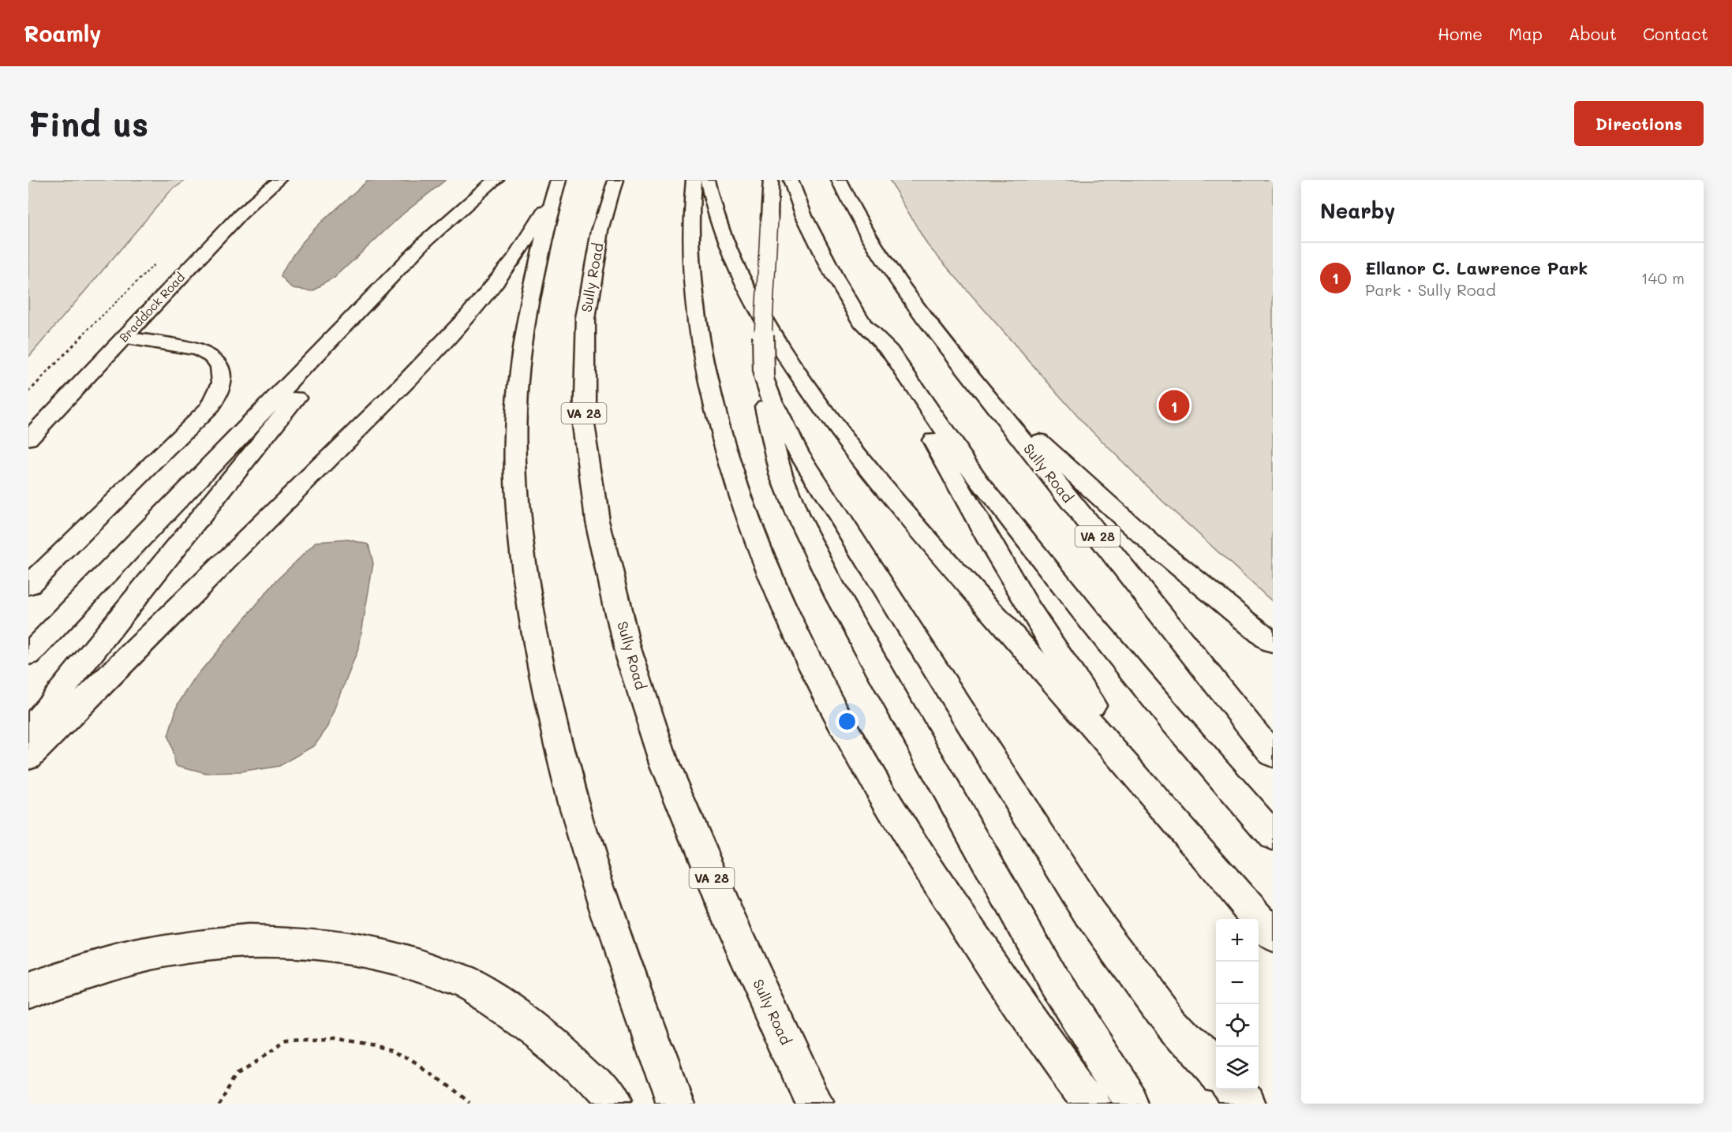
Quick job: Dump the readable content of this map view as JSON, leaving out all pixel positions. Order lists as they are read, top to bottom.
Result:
{
  "streets": {
    "main road": ["Sully Road", "Braddock Road", "VA 28"]
  },
  "page": {
    "header": "Roamly",
    "nav": [
      "Home",
      "Map",
      "About",
      "Contact"
    ],
    "buttons": "Directions",
    "title": "Find us",
    "heading": "Nearby",
    "list": [
      {
        "mark": "1",
        "name": "Ellanor C. Lawrence Park",
        "note": "Park · Sully Road",
        "value": "140 m"
      }
    ],
    "pins": "1",
    "map_buttons": ["+", "−"]
  }
}
